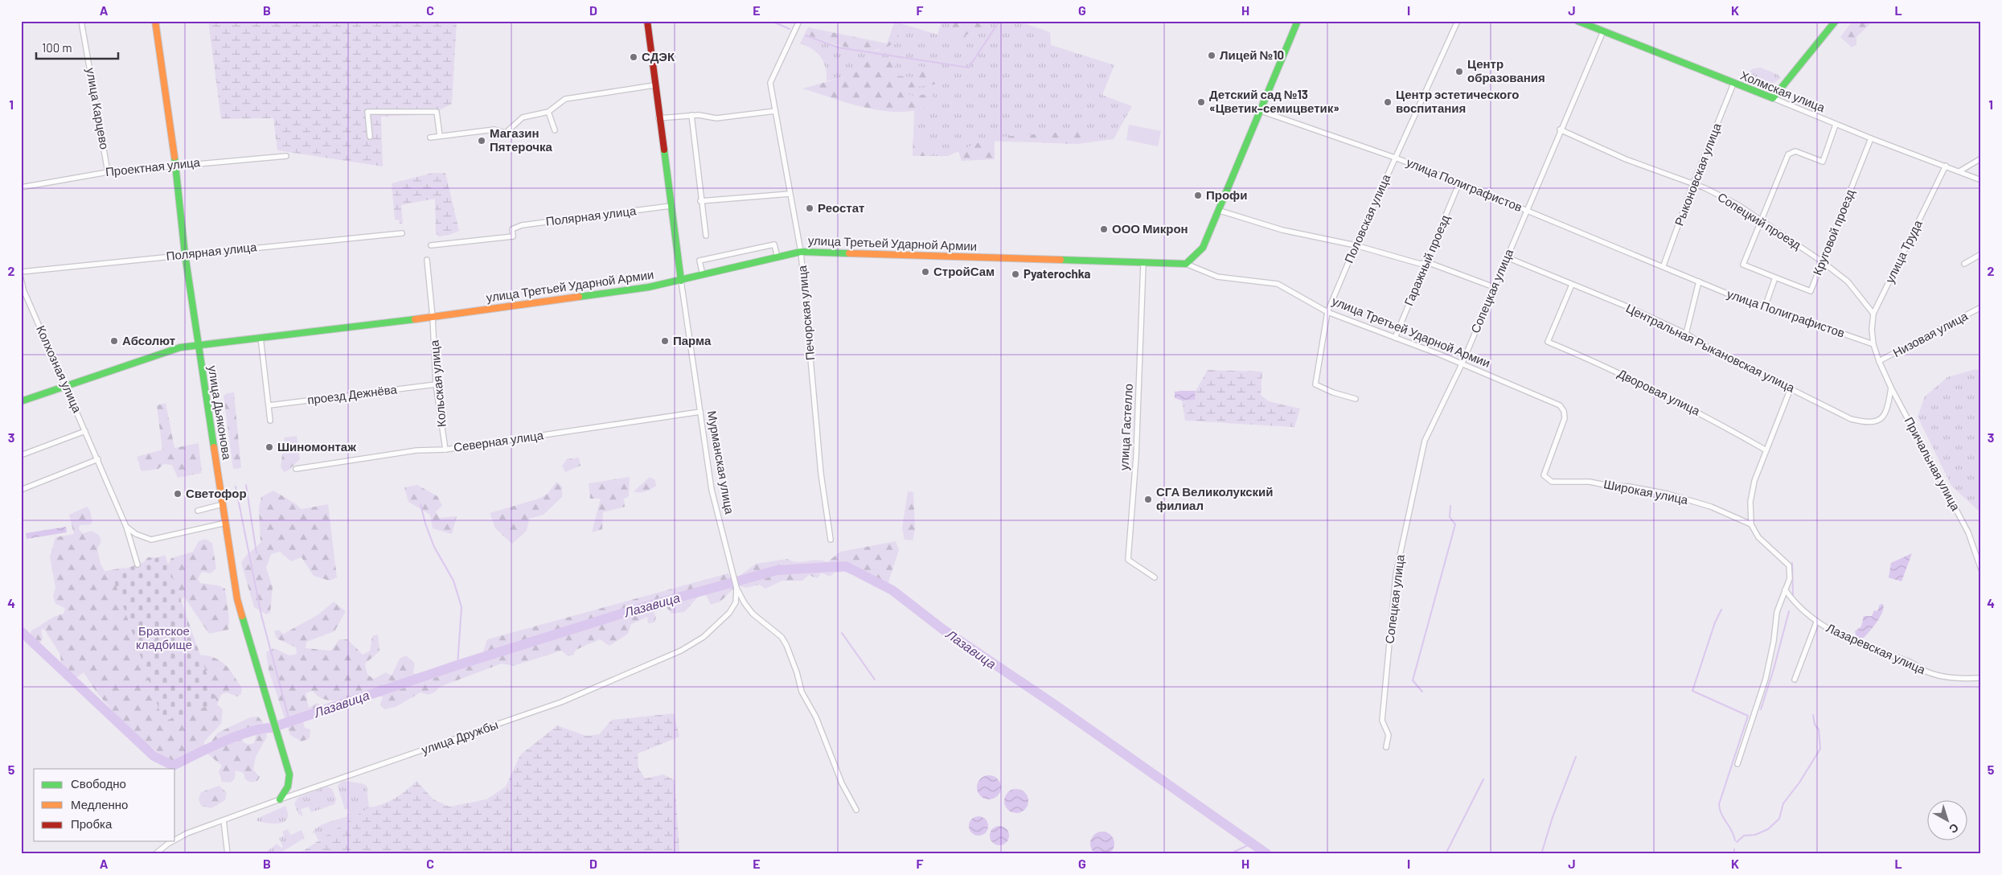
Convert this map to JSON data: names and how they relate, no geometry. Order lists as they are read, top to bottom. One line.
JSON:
{"streets":{"main road":["Холмская улица","улица Третьей Ударной Армии","улица Дьяконова","Мурманская улица"],"street":["улица Карцево","Проектная улица","Рыконовская улица","улица Полиграфистов","Полярная улица","Половская улица","Сопецкий проезд","Круговой проезд","улица Труда","Гаражный проезд","Сопецкая улица","Печорская улица","Низовая улица","Центральная Рыкановская улица","Колхозная улица","Кольская улица","Дворовая улица","проезд Дежнёва","улица Гастелло","Северная улица","Причальная улица","Широкая улица","Лазаревская улица","улица Дружбы"]},"crossings":[["Холмская улица","Рыконовская улица"],["Холмская улица","Круговой проезд"],["Холмская улица","улица Труда"],["Холмская улица","Сопецкая улица"],["улица Карцево","Проектная улица"],["Проектная улица","улица Дьяконова"],["Рыконовская улица","улица Полиграфистов"],["Рыконовская улица","Сопецкий проезд"],["улица Полиграфистов","Половская улица"],["улица Полиграфистов","улица Труда"],["улица Полиграфистов","Гаражный проезд"],["улица Полиграфистов","Сопецкая улица"],["улица Полиграфистов","Причальная улица"],["Полярная улица","улица Дьяконова"],["Полярная улица","Мурманская улица"],["Половская улица","улица Третьей Ударной Армии"],["Сопецкий проезд","Круговой проезд"],["Сопецкий проезд","улица Труда"],["Сопецкий проезд","Сопецкая улица"],["улица Третьей Ударной Армии","Гаражный проезд"],["улица Третьей Ударной Армии","Сопецкая улица"],["улица Третьей Ударной Армии","Печорская улица"],["улица Третьей Ударной Армии","Колхозная улица"],["улица Третьей Ударной Армии","Кольская улица"],["улица Третьей Ударной Армии","улица Дьяконова"],["улица Третьей Ударной Армии","улица Гастелло"],["улица Третьей Ударной Армии","Мурманская улица"],["улица Третьей Ударной Армии","Широкая улица"],["улица Труда","Причальная улица"],["Сопецкая улица","Центральная Рыкановская улица"],["Низовая улица","Причальная улица"],["Центральная Рыкановская улица","Дворовая улица"],["Центральная Рыкановская улица","Причальная улица"],["Кольская улица","проезд Дежнёва"],["Кольская улица","Северная улица"],["улица Дьяконова","улица Дружбы"],["Северная улица","Мурманская улица"],["Мурманская улица","улица Дружбы"]],"water":["Лазавица"],"parks":["Братское кладбище"],"places":["Лицей №10","СДЭК","Центр образования","Детский сад №13 «Цветик–семицветик»","Центр эстетического воспитания","Магазин Пятерочка","Профи","Реостат","ООО Микрон","СтройСам","Pyaterochka","Абсолют","Парма","Шиномонтаж","Светофор","СГА Великолукский филиал"],"legend":["Свободно","Медленно","Пробка"],"scale_bar":"100 m","north":"bottom right","grid":{"columns":["A","B","C","D","E","F","G","H","I","J","K","L"],"rows":["1","2","3","4","5"]}}
